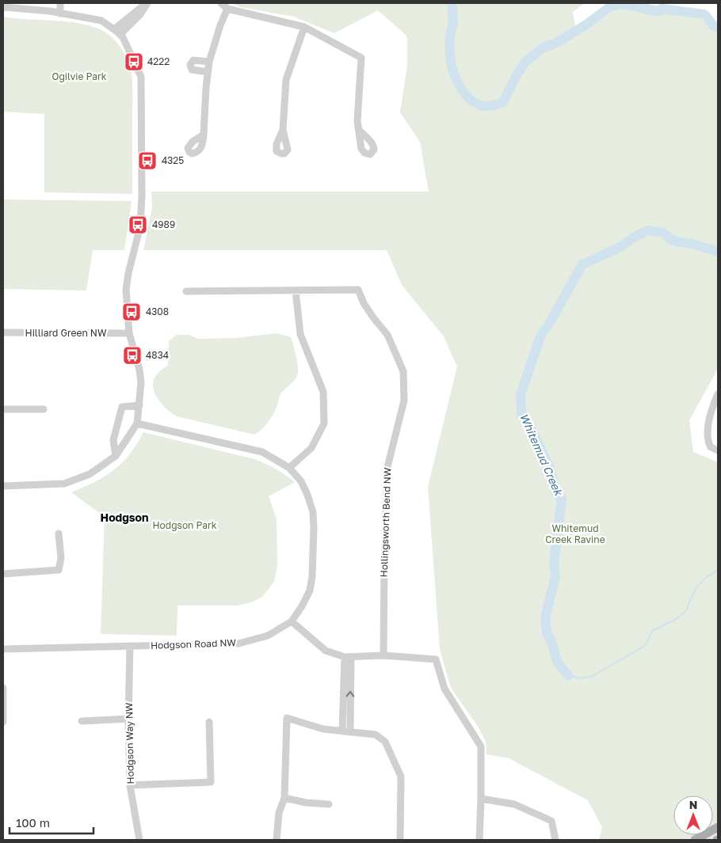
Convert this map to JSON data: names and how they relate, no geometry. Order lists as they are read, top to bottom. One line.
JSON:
{"streets":{"street":["Hilliard Green NW","Hollingsworth Bend NW","Hodgson Road NW","Hodgson Way NW"]},"crossings":[["Hodgson Road NW","Hodgson Way NW"]],"districts":["Hodgson"],"water":["Whitemud Creek"],"parks":["Ogilvie Park","Hodgson Park","Whitemud Creek Ravine"],"places":{"bus stop":["4222","4325","4989","4308","4834"]},"scale_bar":"100 m","north":"top"}
